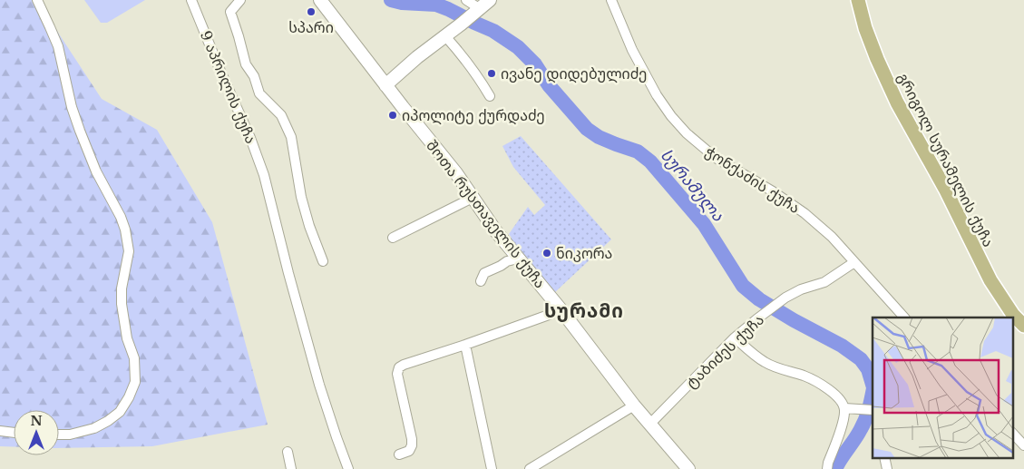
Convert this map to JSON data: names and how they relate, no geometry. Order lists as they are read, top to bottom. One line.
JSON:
{"streets":{"main road":["გრიგოლ სურამელის ქუჩა"],"street":["9 აპრილის ქუჩა","ჭონქაძის ქუჩა","შოთა რუსთაველის ქუჩა","ტაბიძეს ქუჩა"]},"crossings":[["ჭონქაძის ქუჩა","ტაბიძეს ქუჩა"],["შოთა რუსთაველის ქუჩა","ტაბიძეს ქუჩა"]],"districts":["სურამი"],"water":["სურამულა"],"places":["სპარი","ივანე დიდებულიძე","იპოლიტე ქურდაძე","ნიკორა"],"north":"top"}
